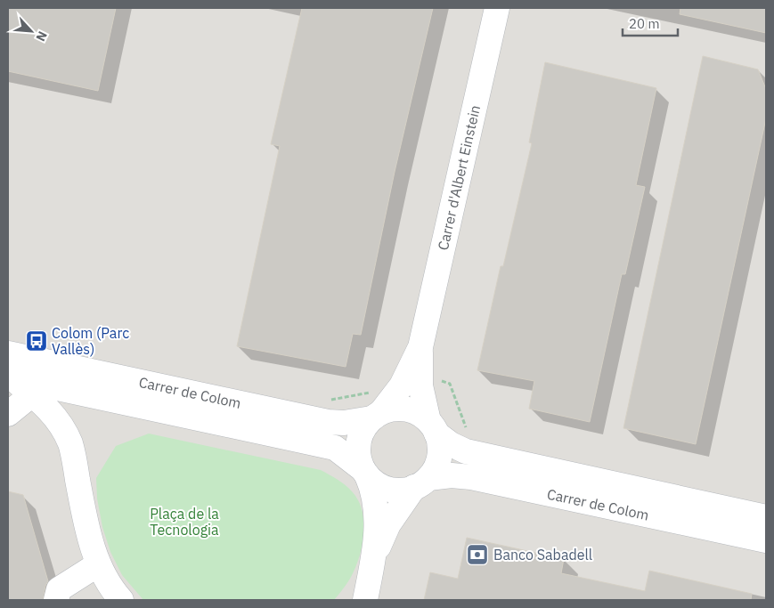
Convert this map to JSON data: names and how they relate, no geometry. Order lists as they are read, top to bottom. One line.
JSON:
{"streets":{"street":["Carrer d'Albert Einstein","Carrer de Colom"]},"crossings":[["Carrer d'Albert Einstein","Carrer de Colom"]],"parks":["Plaça de la Tecnologia"],"places":{"bus stop":["Colom (Parc Vallès)"],"bank":["Banco Sabadell"]},"scale_bar":"20 m","north":"bottom right"}
